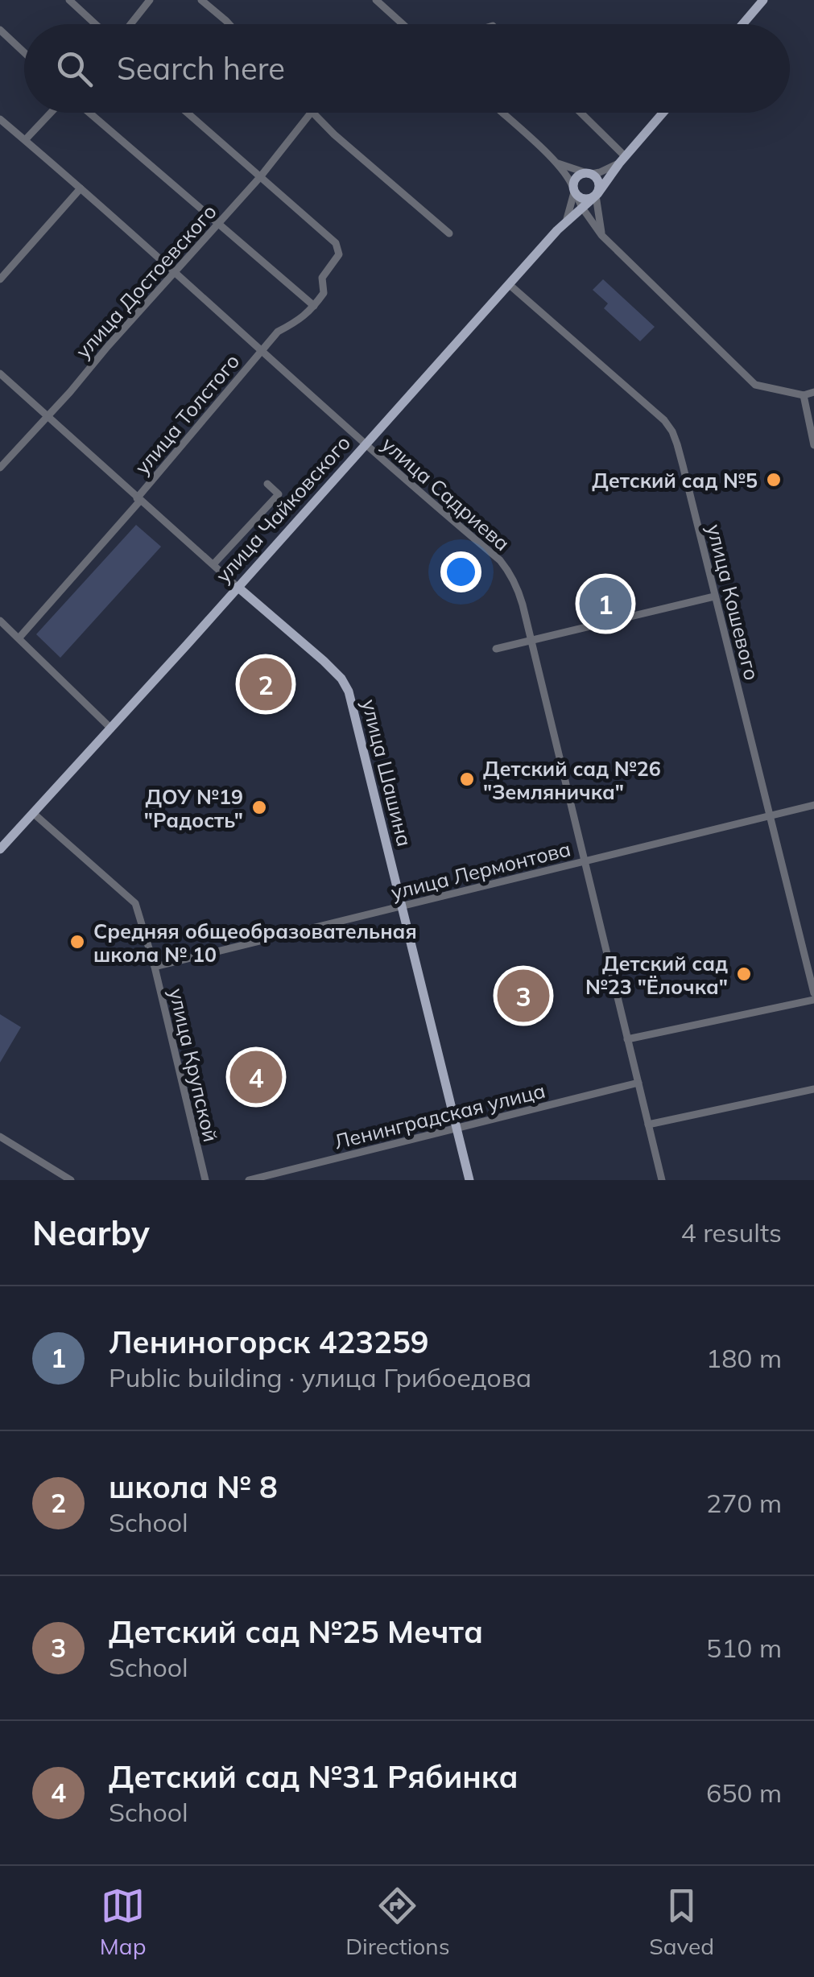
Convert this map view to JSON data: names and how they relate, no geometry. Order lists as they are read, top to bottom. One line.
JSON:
{"streets":{"main road":["улица Чайковского","улица Шашина"],"street":["улица Достоевского","улица Толстого","улица Садриева","улица Кошевого","улица Лермонтова","улица Крупской","Ленинградская улица"]},"crossings":[["улица Достоевского","улица Садриева"],["улица Достоевского","улица Шашина"],["улица Толстого","улица Садриева"],["улица Толстого","улица Шашина"],["улица Садриева","улица Чайковского"],["улица Садриева","улица Лермонтова"],["улица Садриева","Ленинградская улица"],["улица Чайковского","улица Кошевого"],["улица Чайковского","улица Шашина"],["улица Чайковского","улица Крупской"],["улица Кошевого","улица Лермонтова"],["улица Шашина","улица Лермонтова"],["улица Шашина","Ленинградская улица"],["улица Лермонтова","улица Крупской"]],"places":["Детский сад №5","Детский сад №26 \"Земляничка\"","ДОУ №19 \"Радость\"","Средняя общеобразовательная школа № 10","Детский сад №23 \"Ёлочка\""],"page":{"search":"Search here","pins":["1","2","3","4"],"heading":["Nearby","4 results"],"list":[{"mark":"1","name":"Лениногорск 423259","note":"Public building · улица Грибоедова","value":"180 m"},{"mark":"2","name":"школа № 8","note":"School","value":"270 m"},{"mark":"3","name":"Детский сад №25 Мечта","note":"School","value":"510 m"},{"mark":"4","name":"Детский сад №31 Рябинка","note":"School","value":"650 m"}],"nav":["Map","Directions","Saved"]}}
